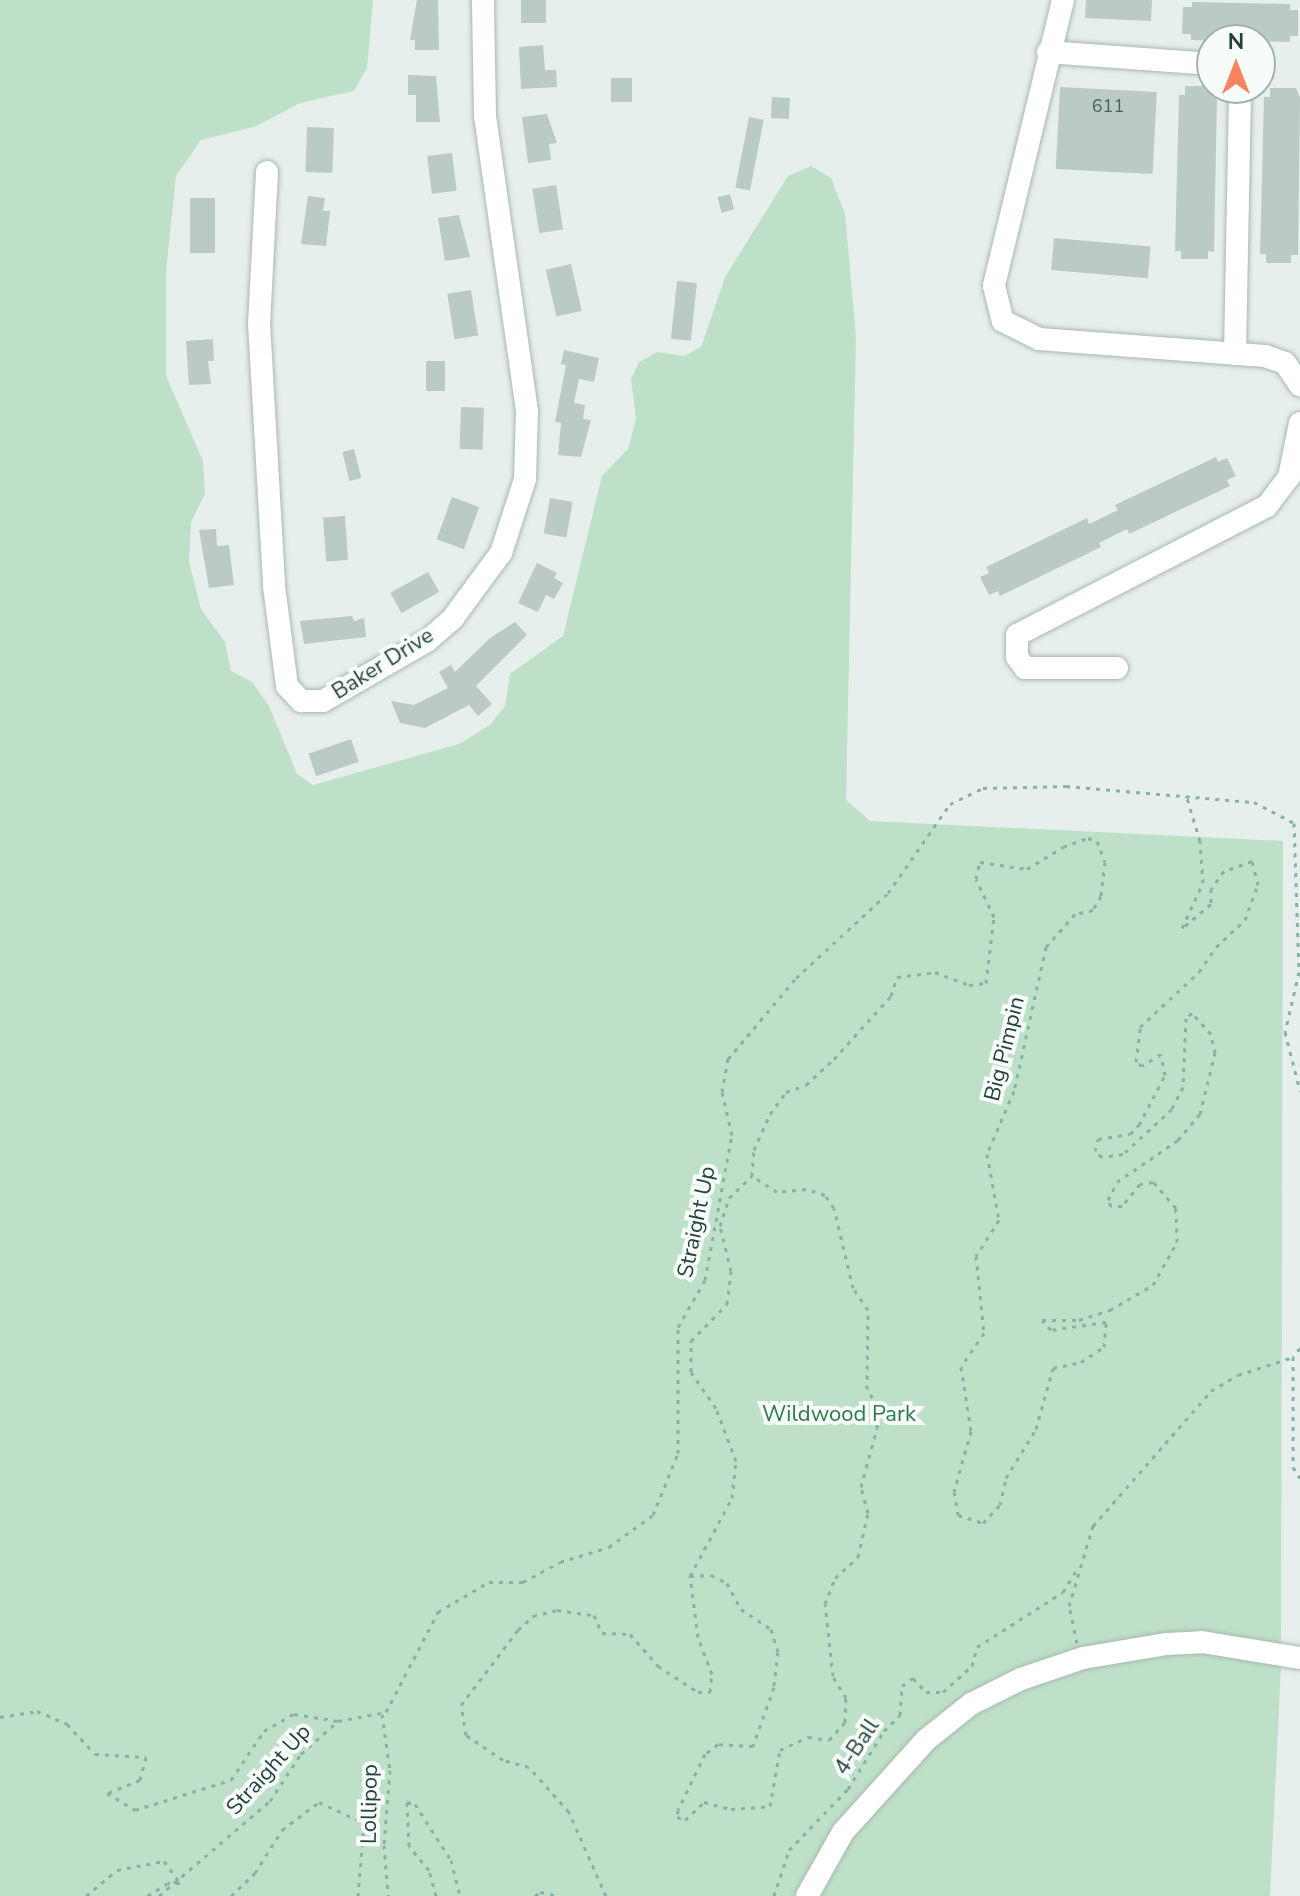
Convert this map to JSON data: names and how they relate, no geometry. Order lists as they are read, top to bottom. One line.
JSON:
{"streets":{"street":["Baker Drive"],"path":["Big Pimpin","Straight Up","4-Ball","Lollipop"]},"crossings":[["Big Pimpin","Straight Up"],["Straight Up","Lollipop"]],"parks":["Wildwood Park"],"house_numbers":["611"],"north":"top"}
